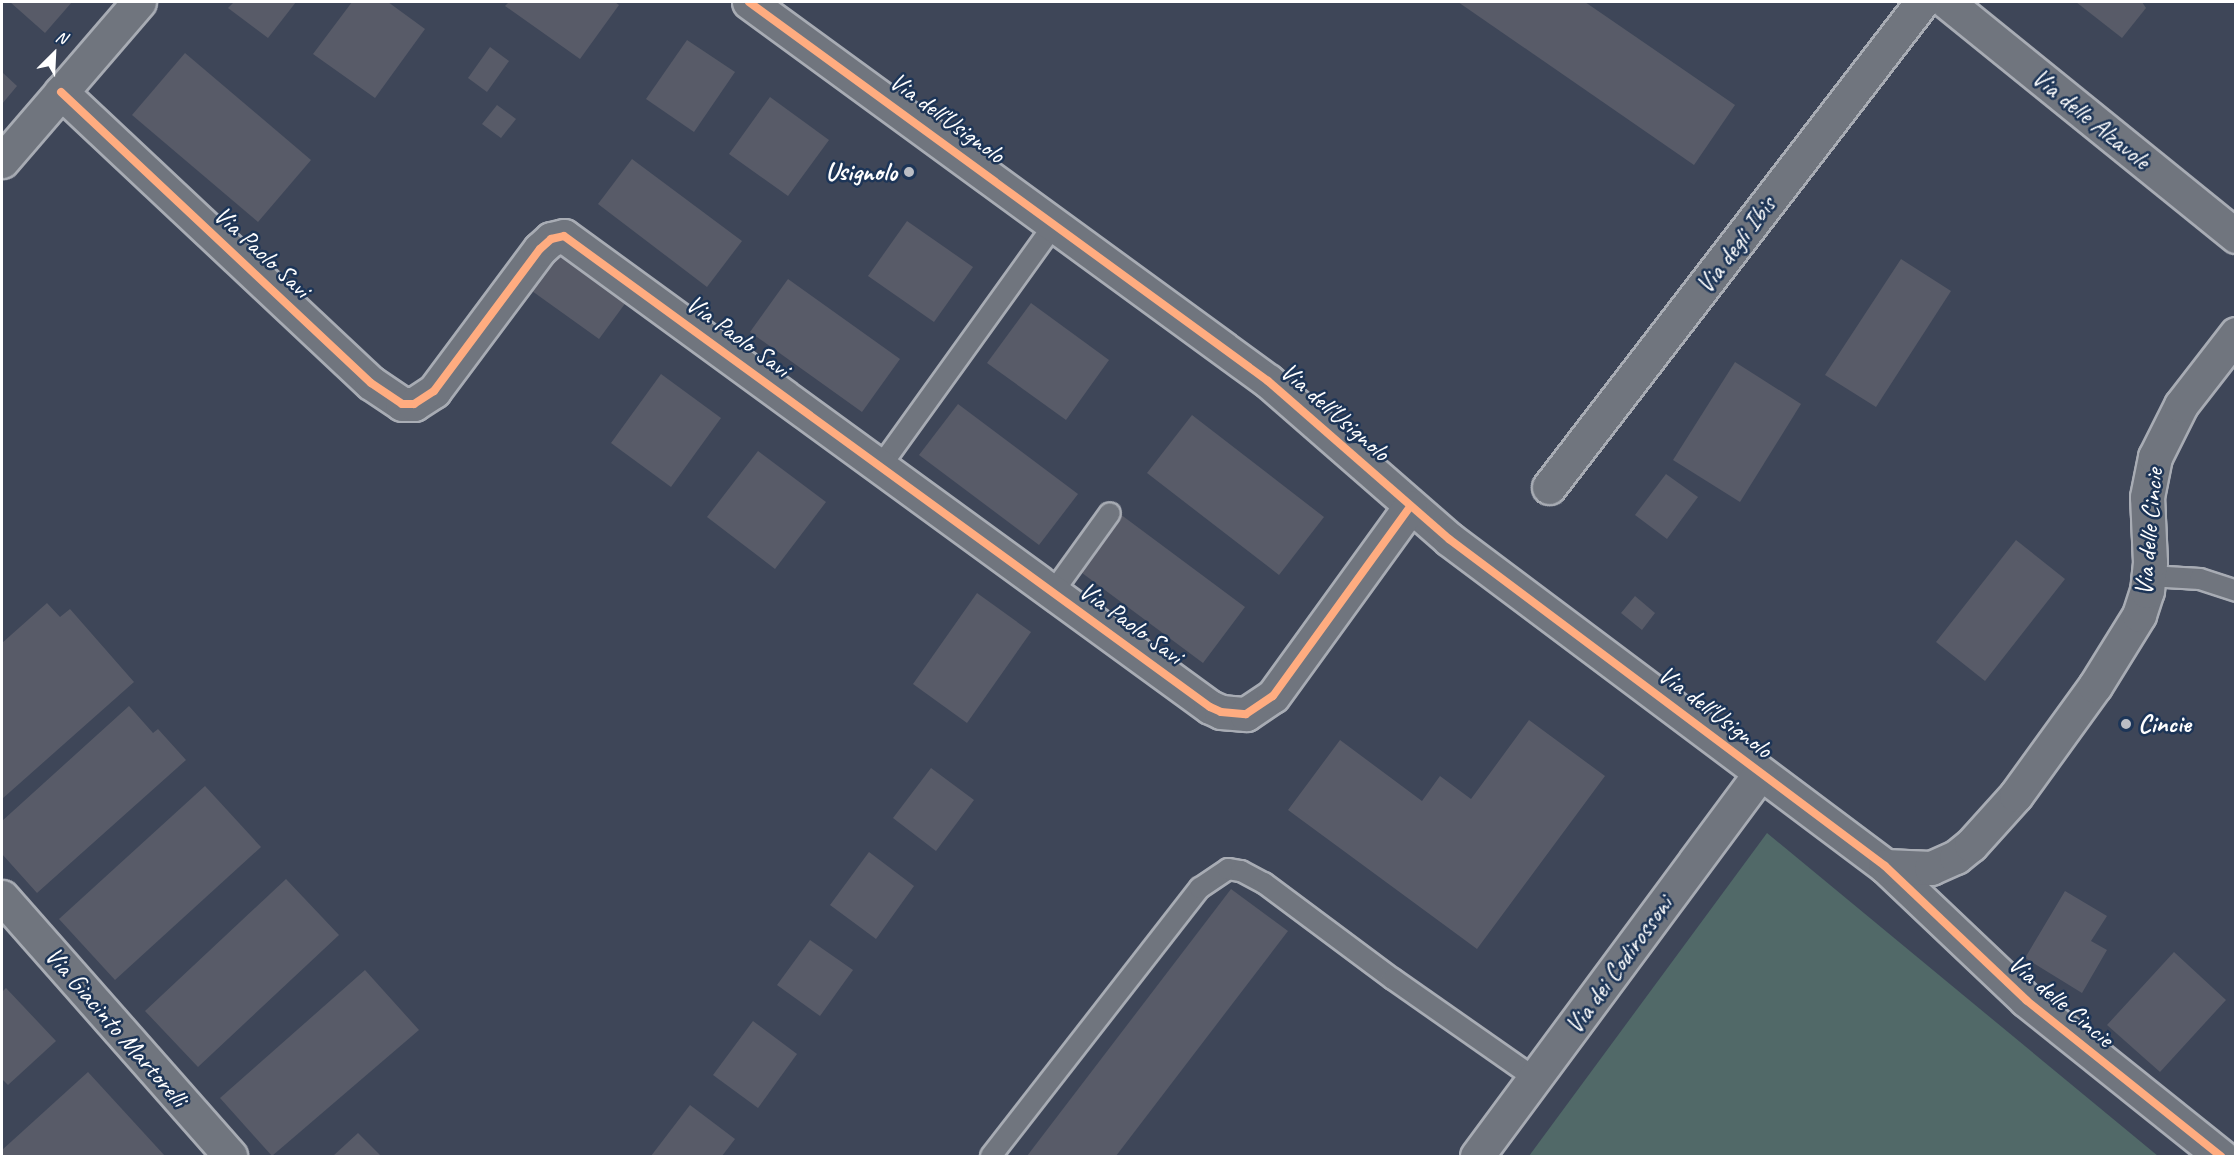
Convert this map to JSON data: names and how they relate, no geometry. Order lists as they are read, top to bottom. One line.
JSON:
{"streets":{"street":["Via dell'Usignolo","Via delle Alzavole","Via degli Ibis","Via Paolo Savi","Via delle Cincie","Via dei Codirossoni","Via Giacinto Martorelli"]},"crossings":[["Via dell'Usignolo","Via Paolo Savi"],["Via dell'Usignolo","Via delle Cincie"],["Via dell'Usignolo","Via dei Codirossoni"]],"places":["Usignolo","Cincie"],"north":"top right"}
